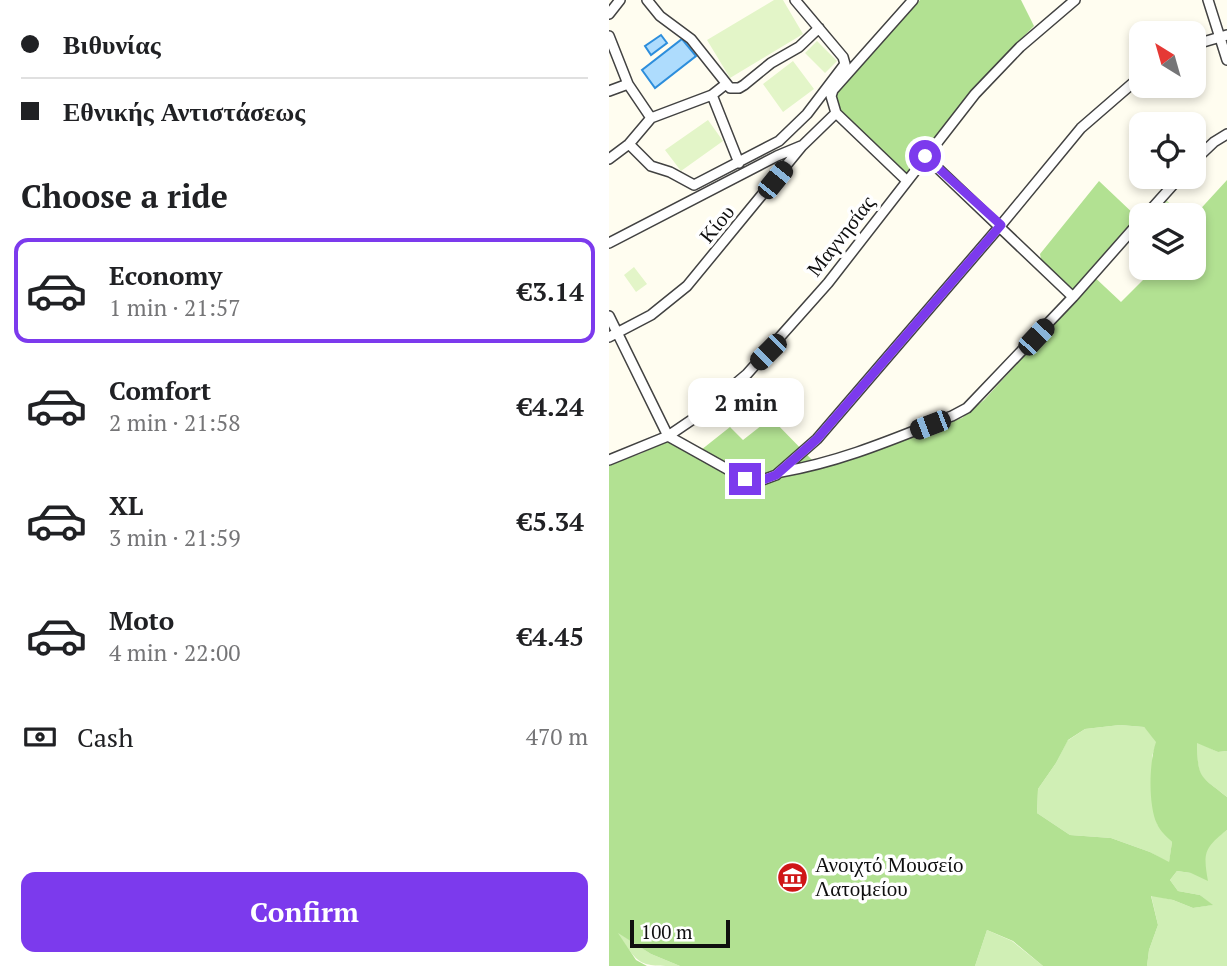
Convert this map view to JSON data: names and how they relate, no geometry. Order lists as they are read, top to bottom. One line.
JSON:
{"streets":{"street":["Κίου","Μαγνησίας"]},"places":{"museum":["Ανοιχτό Μουσείο Λατομείου"]},"scale_bar":"100 m","north":"top left","page":{"banner":["Βιθυνίας","Εθνικής Αντιστάσεως"],"heading":"Choose a ride","list":[{"name":"Economy","note":"1 min · 21:57","value":"€3.14"},{"name":"Comfort","note":"2 min · 21:58","value":"€4.24"},{"name":"XL","note":"3 min · 21:59","value":"€5.34"},{"name":"Moto","note":"4 min · 22:00","value":"€4.45"}],"bubble":"2 min","pay":["Cash","470 m"],"buttons":"Confirm","scale":"100 m"}}
